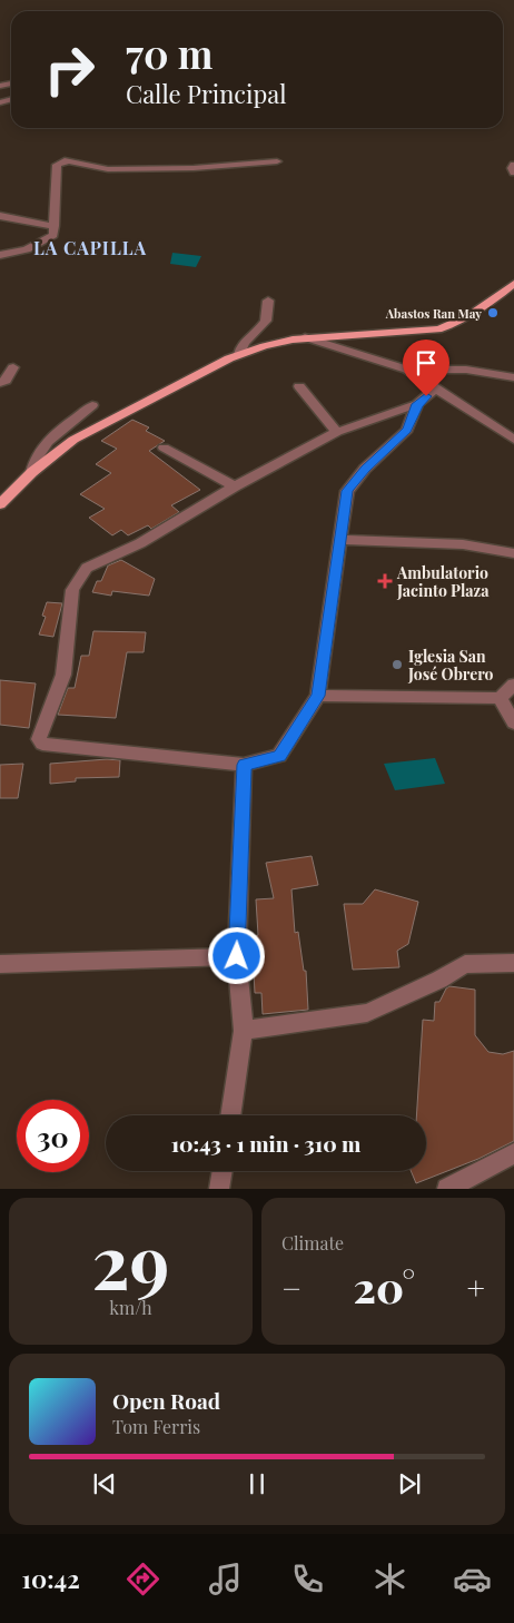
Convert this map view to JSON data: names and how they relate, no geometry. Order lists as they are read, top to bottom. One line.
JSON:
{"districts":["LA CAPILLA"],"places":{"other":["Abastos Ran May","Iglesia San José Obrero"],"health":["Ambulatorio Jacinto Plaza"]},"page":{"turn":["70 m","Calle Principal"],"limit":"30","trip":"10:43 · 1 min · 310 m","tile":[["29","km/h"],"Climate"],"heat":["−","20°","+"],"song":["Open Road","Tom Ferris"],"tabs":"10:42"}}
